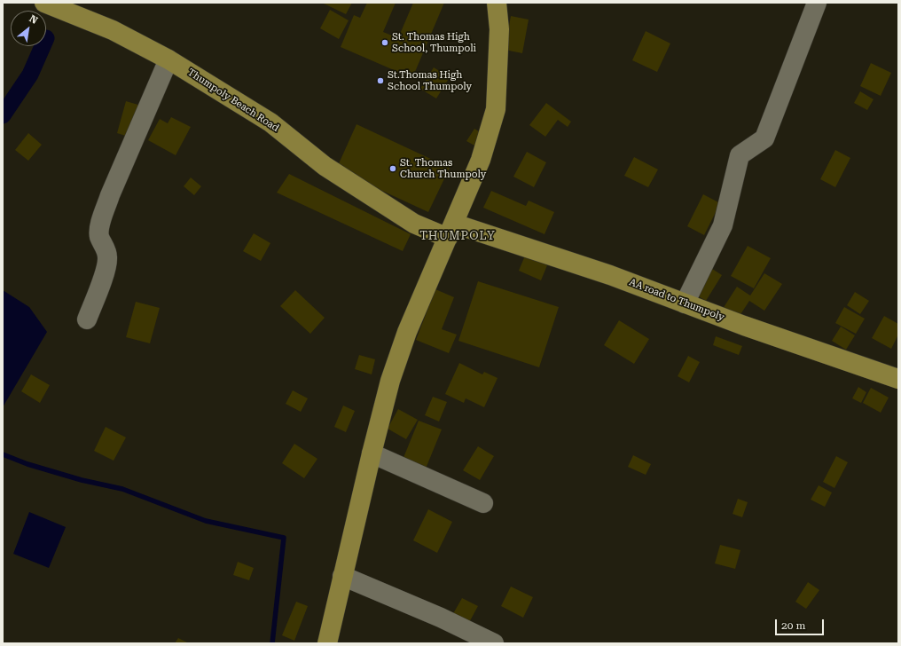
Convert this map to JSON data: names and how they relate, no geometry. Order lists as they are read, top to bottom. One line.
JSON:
{"streets":{"main road":["Thumpoly Beach Road","AA road to Thumpoly"]},"crossings":[["Thumpoly Beach Road","AA road to Thumpoly"]],"districts":["THUMPOLY"],"places":["St. Thomas High School, Thumpoli","St.Thomas High School Thumpoly","St. Thomas Church Thumpoly"],"scale_bar":"20 m","north":"top right"}
